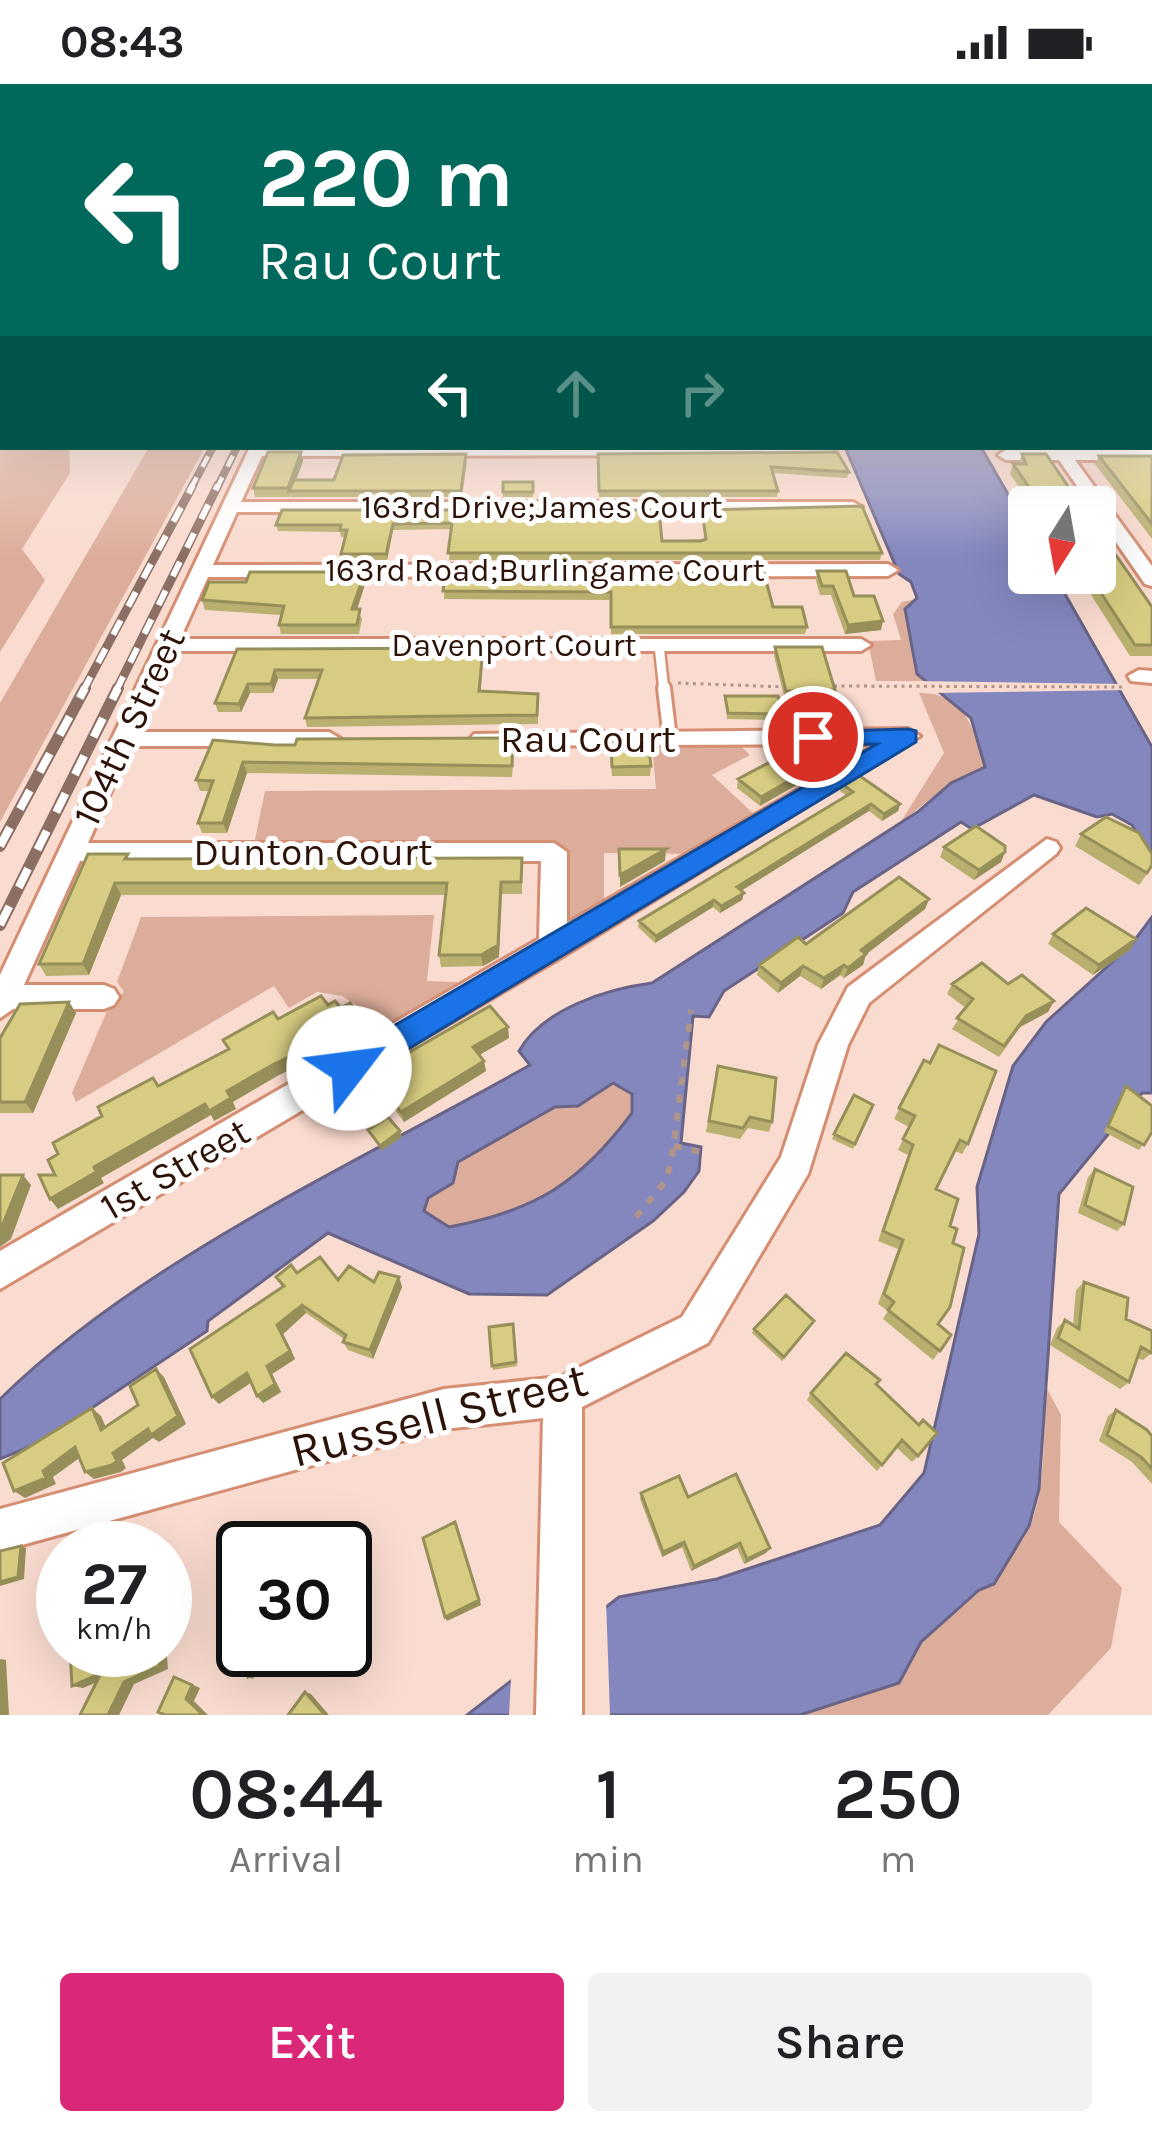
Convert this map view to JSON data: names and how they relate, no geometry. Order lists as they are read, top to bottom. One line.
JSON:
{"streets":{"street":["163rd Drive;James Court","163rd Road;Burlingame Court","Davenport Court","104th Street","Rau Court","Dunton Court","1st Street","Russell Street"]},"crossings":[["163rd Drive;James Court","104th Street"],["163rd Road;Burlingame Court","104th Street"],["Davenport Court","104th Street"],["104th Street","Dunton Court"],["Rau Court","1st Street"],["Dunton Court","1st Street"]],"north":"bottom","page":{"status":"08:43","turn":["220 m","Rau Court"],"speed":"27 km/h","limit":"30","eta":["08:44","Arrival","1","min","250","m"],"buttons":["Exit","Share"]}}
